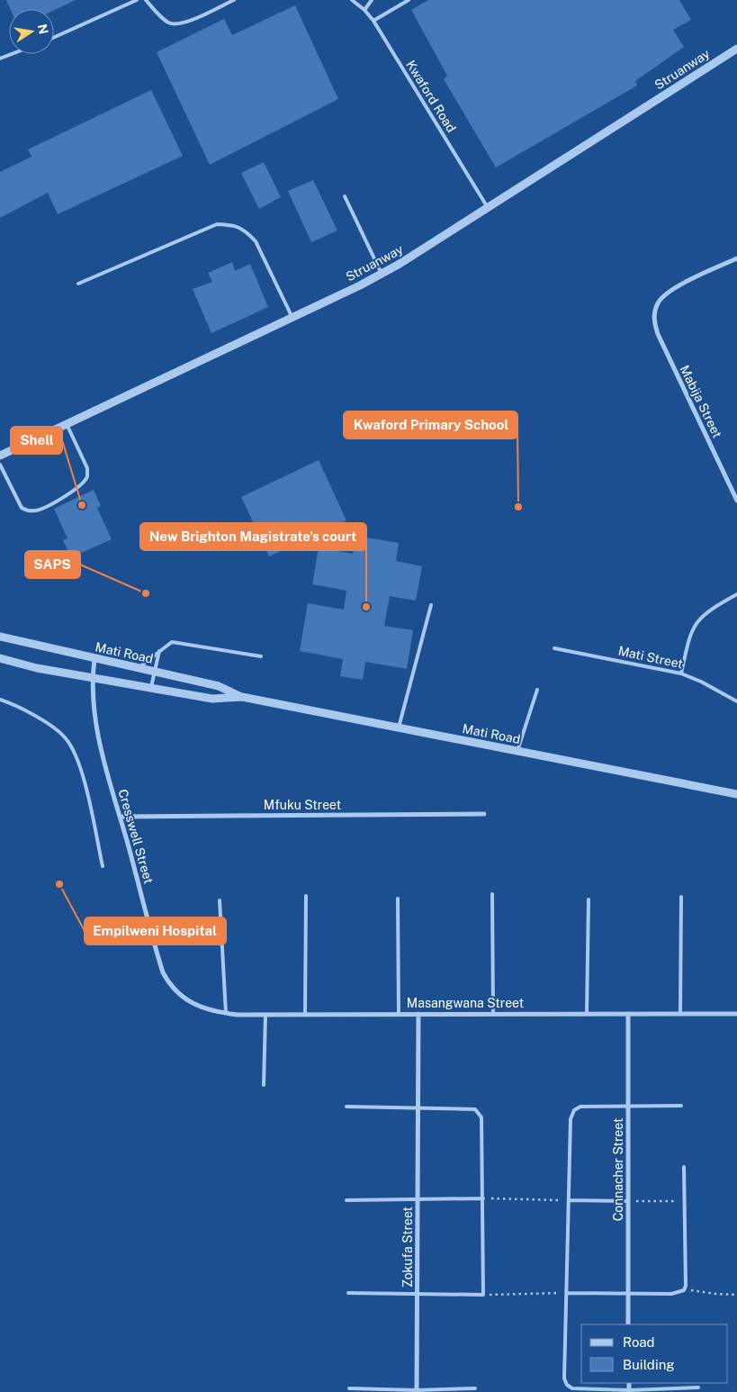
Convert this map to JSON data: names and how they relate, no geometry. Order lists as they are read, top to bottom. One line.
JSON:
{"streets":{"street":["Struanway","Mabija Street","Mati Road","Mfuku Street","Cresswell Street","Masangwana Street","Connacher Street","Zokufa Street"],"lane":["Kwaford Road","Mati Street"]},"crossings":[["Struanway","Kwaford Road"],["Mati Road","Cresswell Street"],["Mfuku Street","Cresswell Street"],["Cresswell Street","Masangwana Street"],["Masangwana Street","Connacher Street"],["Masangwana Street","Zokufa Street"]],"places":["Shell","Kwaford Primary School","SAPS","New Brighton Magistrate's court","Empilweni Hospital"],"legend":["Road","Building"],"north":"right"}
